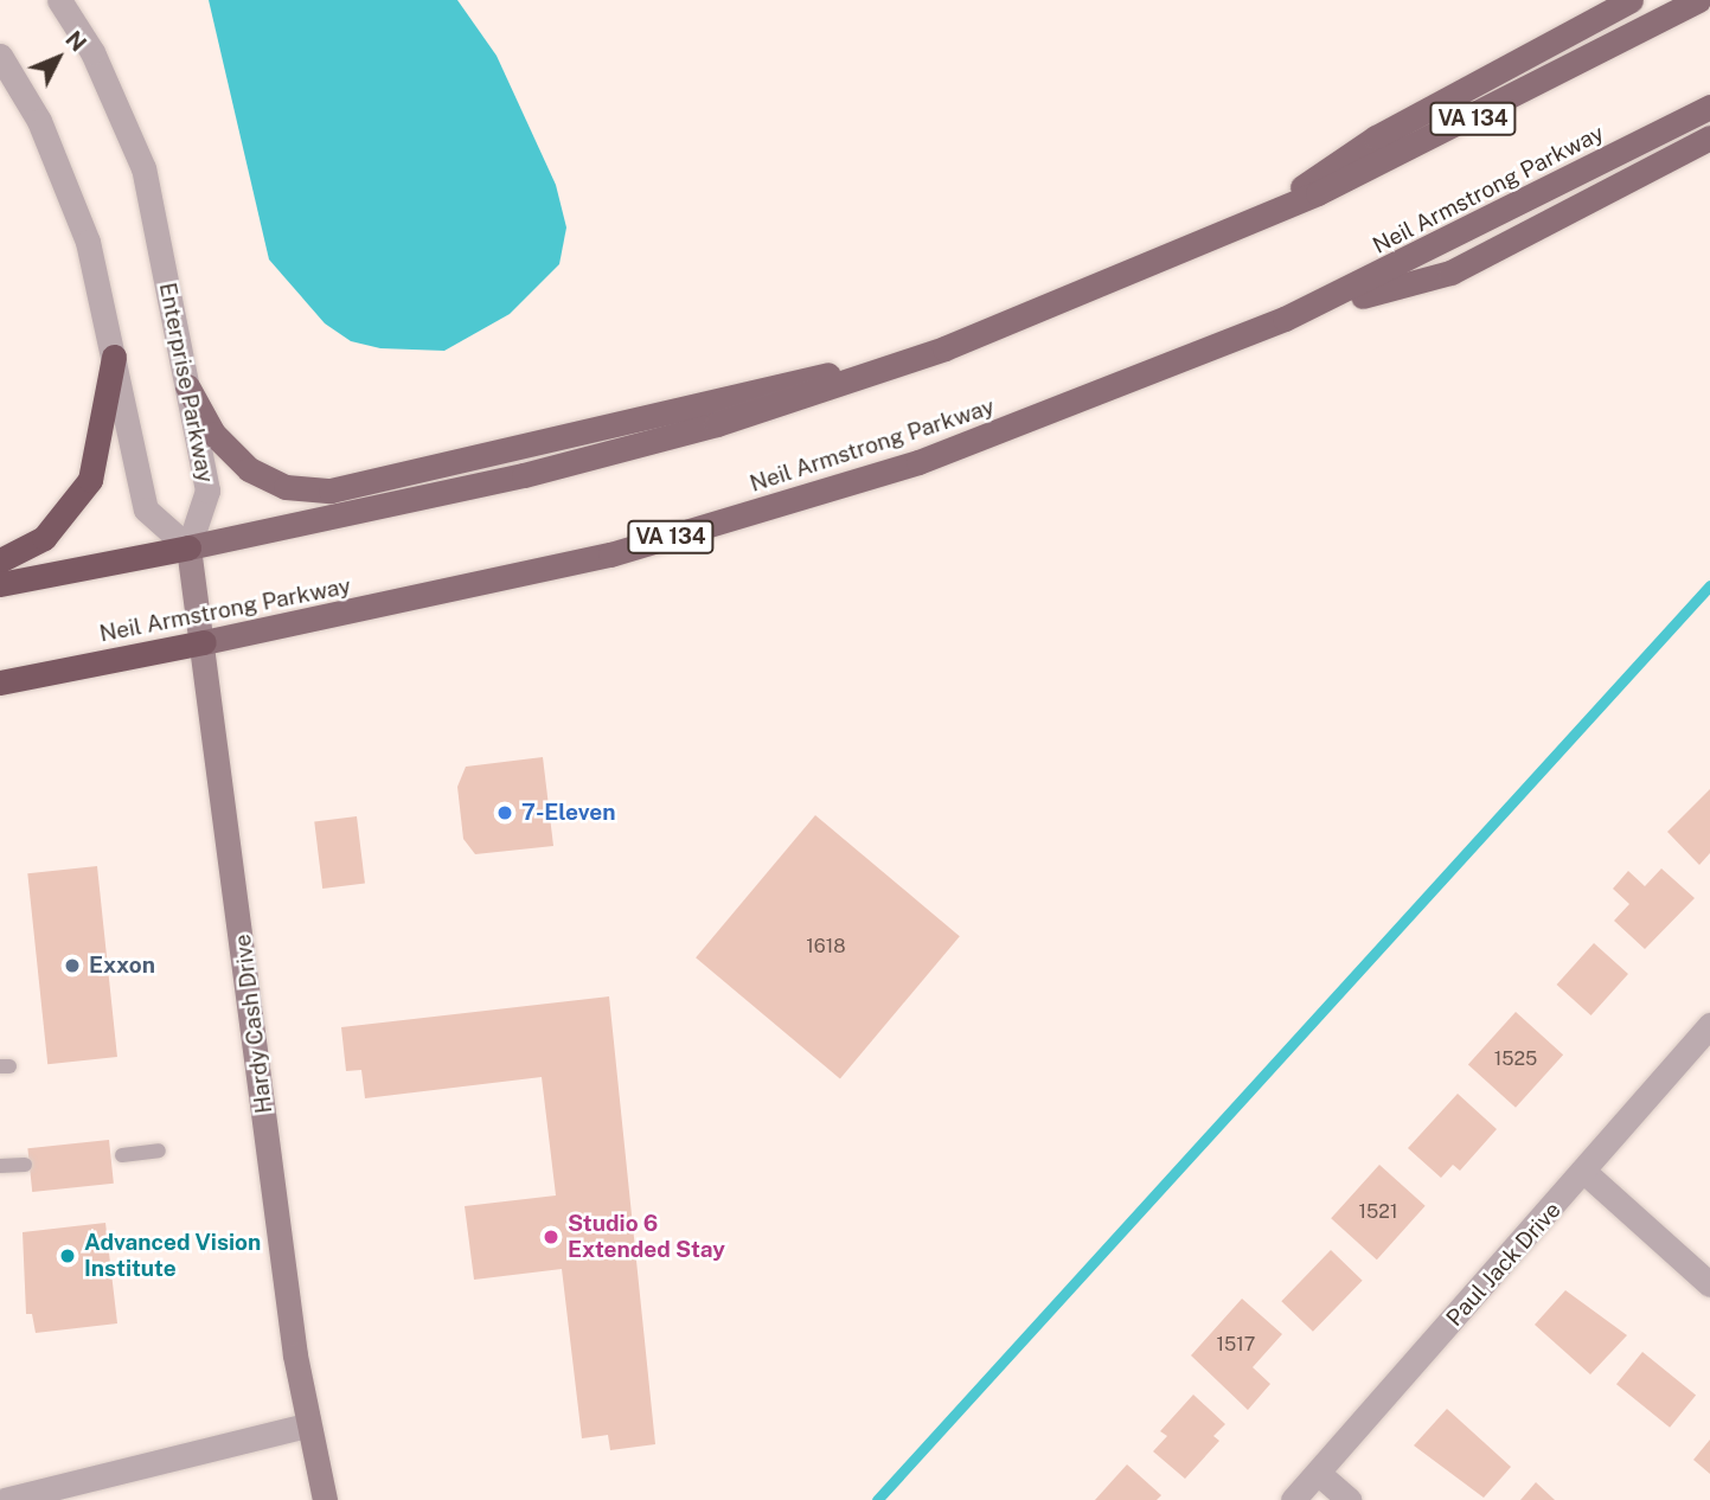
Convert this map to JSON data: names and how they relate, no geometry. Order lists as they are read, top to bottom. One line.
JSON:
{"streets":{"highway":["VA 134","Neil Armstrong Parkway"],"street":["Enterprise Parkway","Hardy Cash Drive","Paul Jack Drive"]},"crossings":[["VA 134","Enterprise Parkway"],["VA 134","Hardy Cash Drive"],["Neil Armstrong Parkway","Hardy Cash Drive"],["Enterprise Parkway","Hardy Cash Drive"]],"places":["7-Eleven","Exxon","Studio 6 Extended Stay","Advanced Vision Institute"],"house_numbers":["1618","1525","1521","1517"],"north":"top right"}
